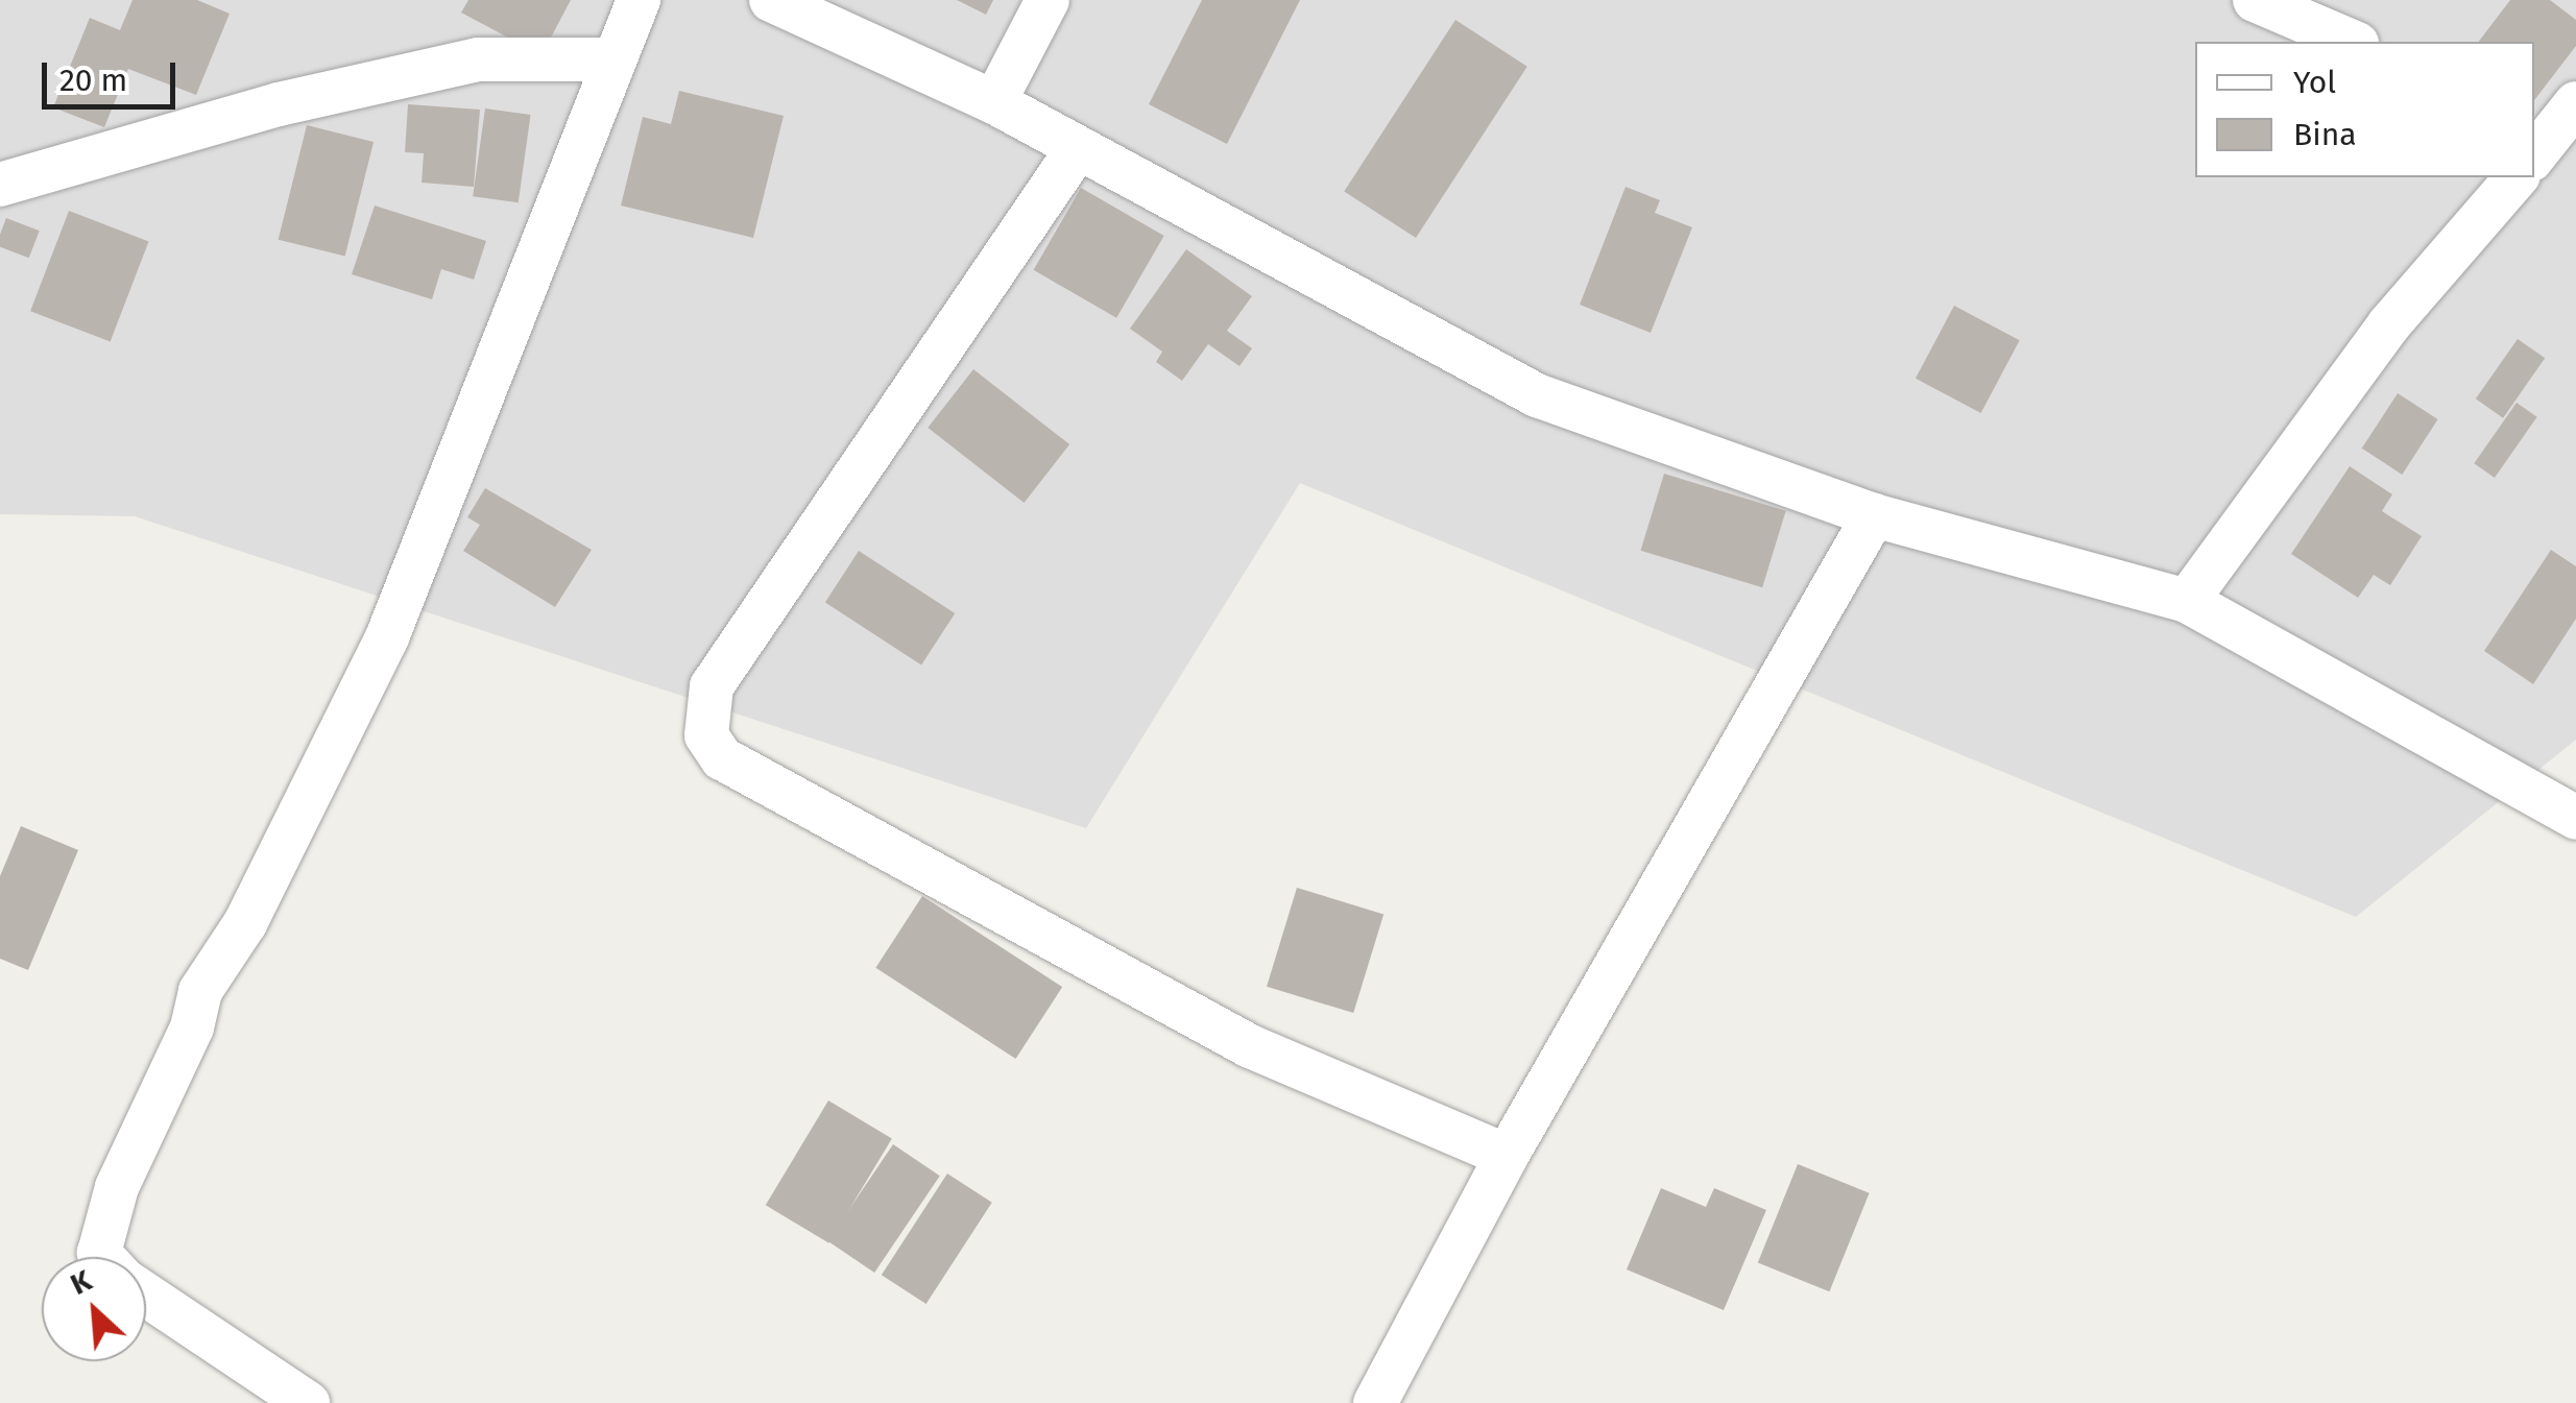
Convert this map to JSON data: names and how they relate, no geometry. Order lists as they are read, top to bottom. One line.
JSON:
{"legend":["Yol","Bina"],"scale_bar":"20 m","north":"top left"}
